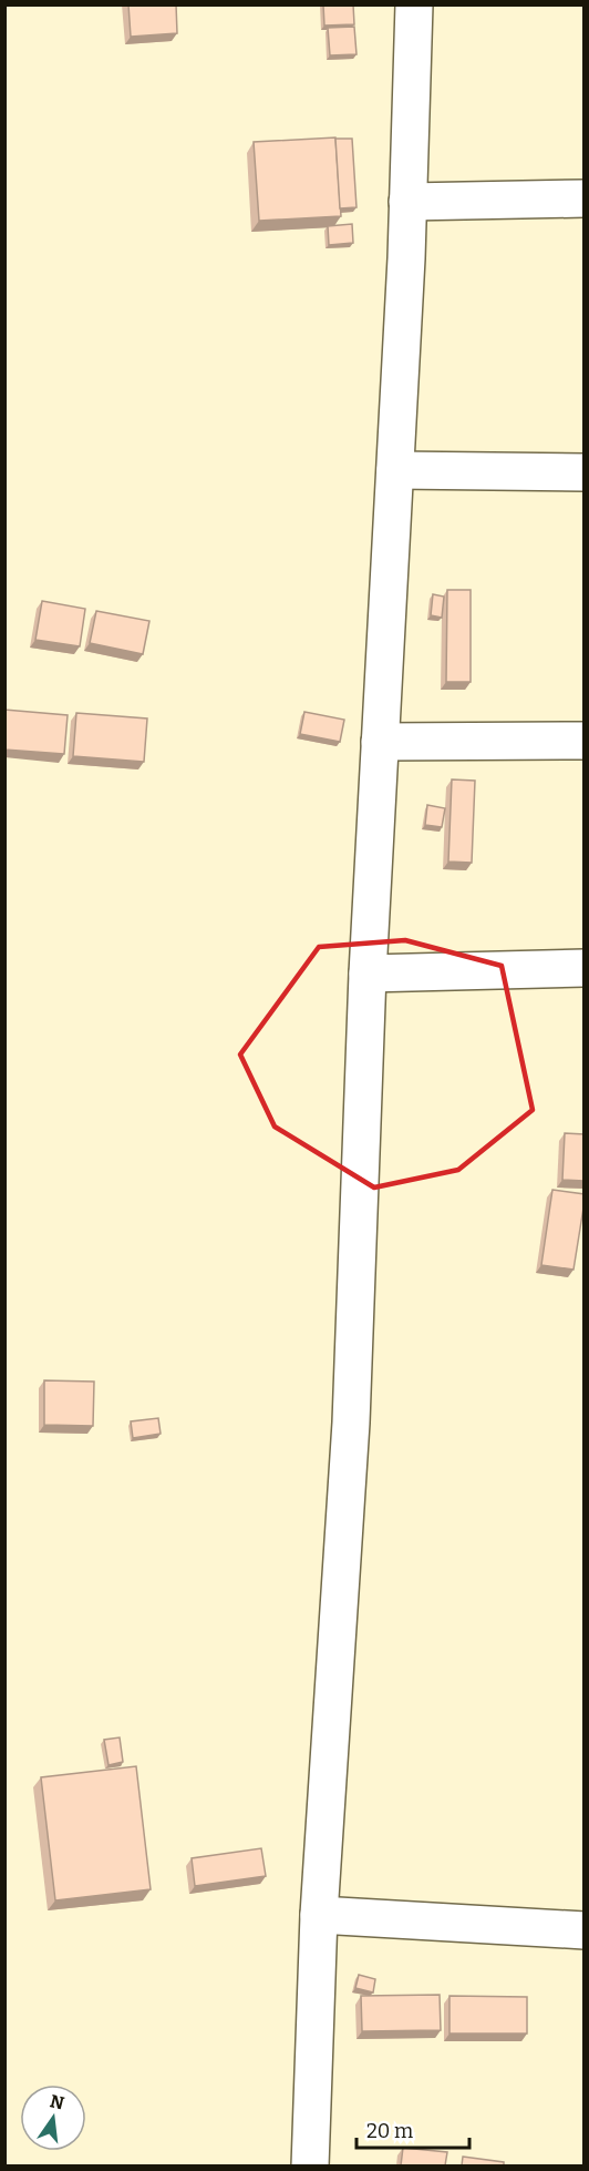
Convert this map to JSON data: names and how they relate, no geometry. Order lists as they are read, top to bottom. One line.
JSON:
{"scale_bar":"20 m","north":"top"}
